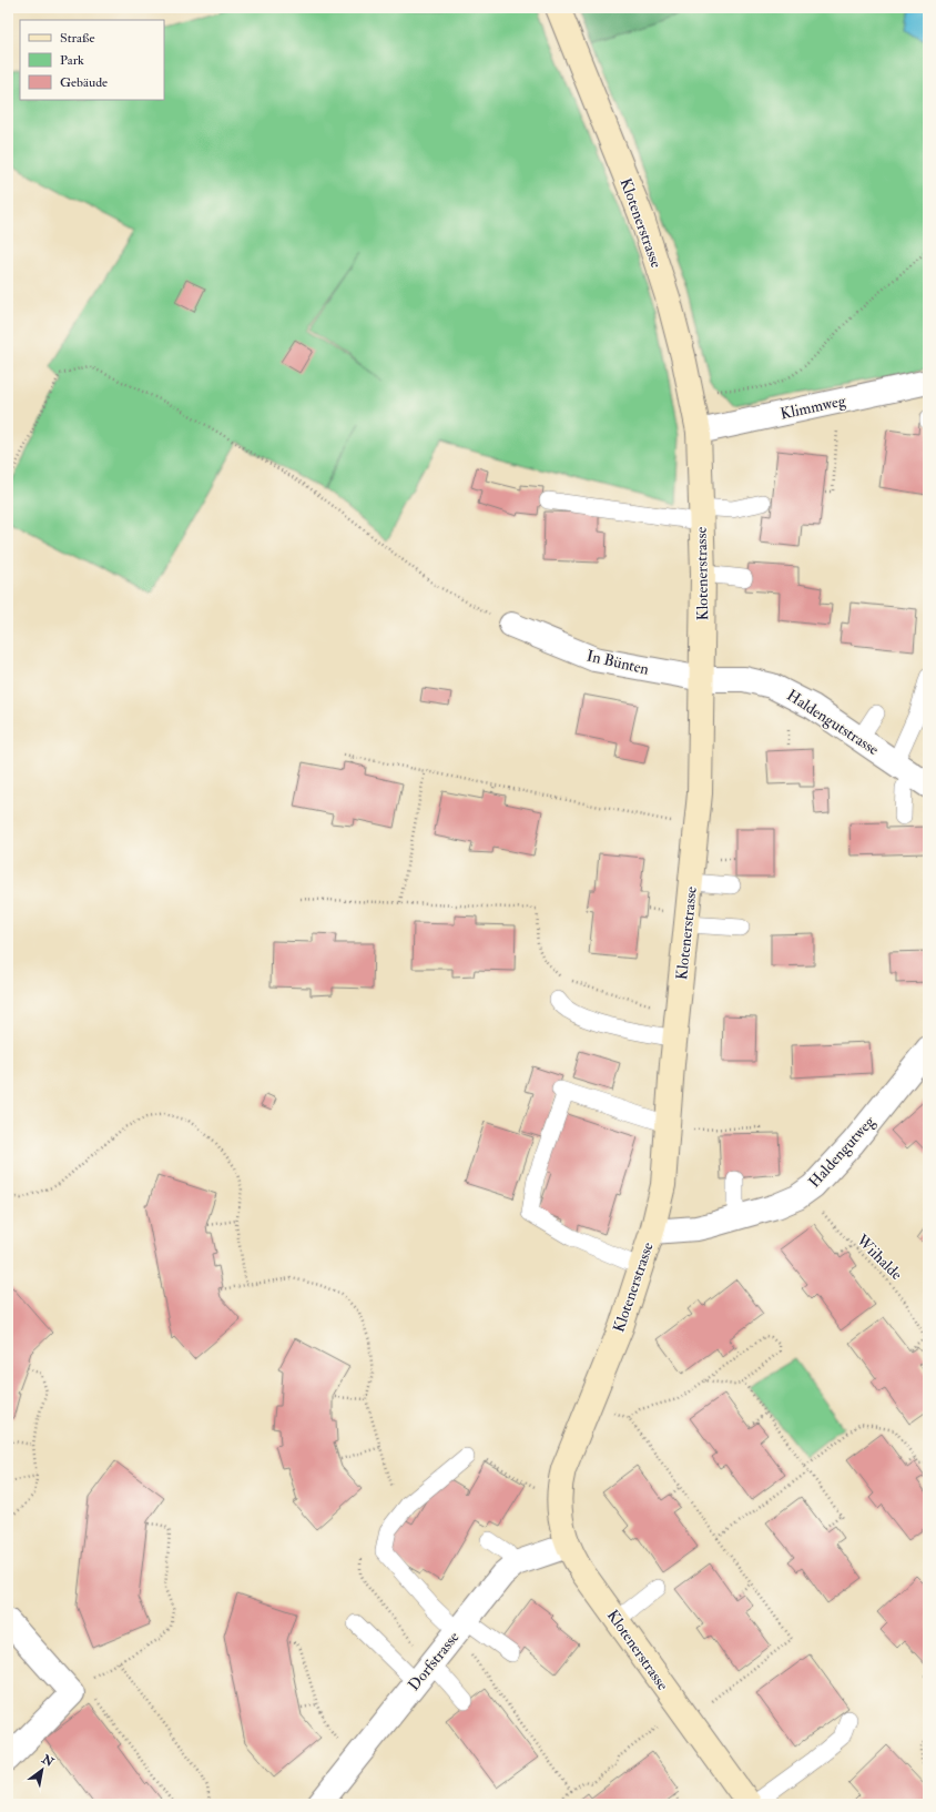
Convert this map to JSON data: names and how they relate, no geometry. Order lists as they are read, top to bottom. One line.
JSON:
{"streets":{"street":["Klotenerstrasse","Klimmweg","In Bünten","Haldengutstrasse","Haldengutweg","Dorfstrasse"],"path":["Wiihalde"]},"crossings":[["Klotenerstrasse","Klimmweg"],["Klotenerstrasse","In Bünten"],["Klotenerstrasse","Haldengutstrasse"],["Klotenerstrasse","Haldengutweg"],["Klotenerstrasse","Dorfstrasse"],["In Bünten","Haldengutstrasse"],["Haldengutweg","Wiihalde"]],"legend":["Straße","Park","Gebäude"],"north":"top right"}
